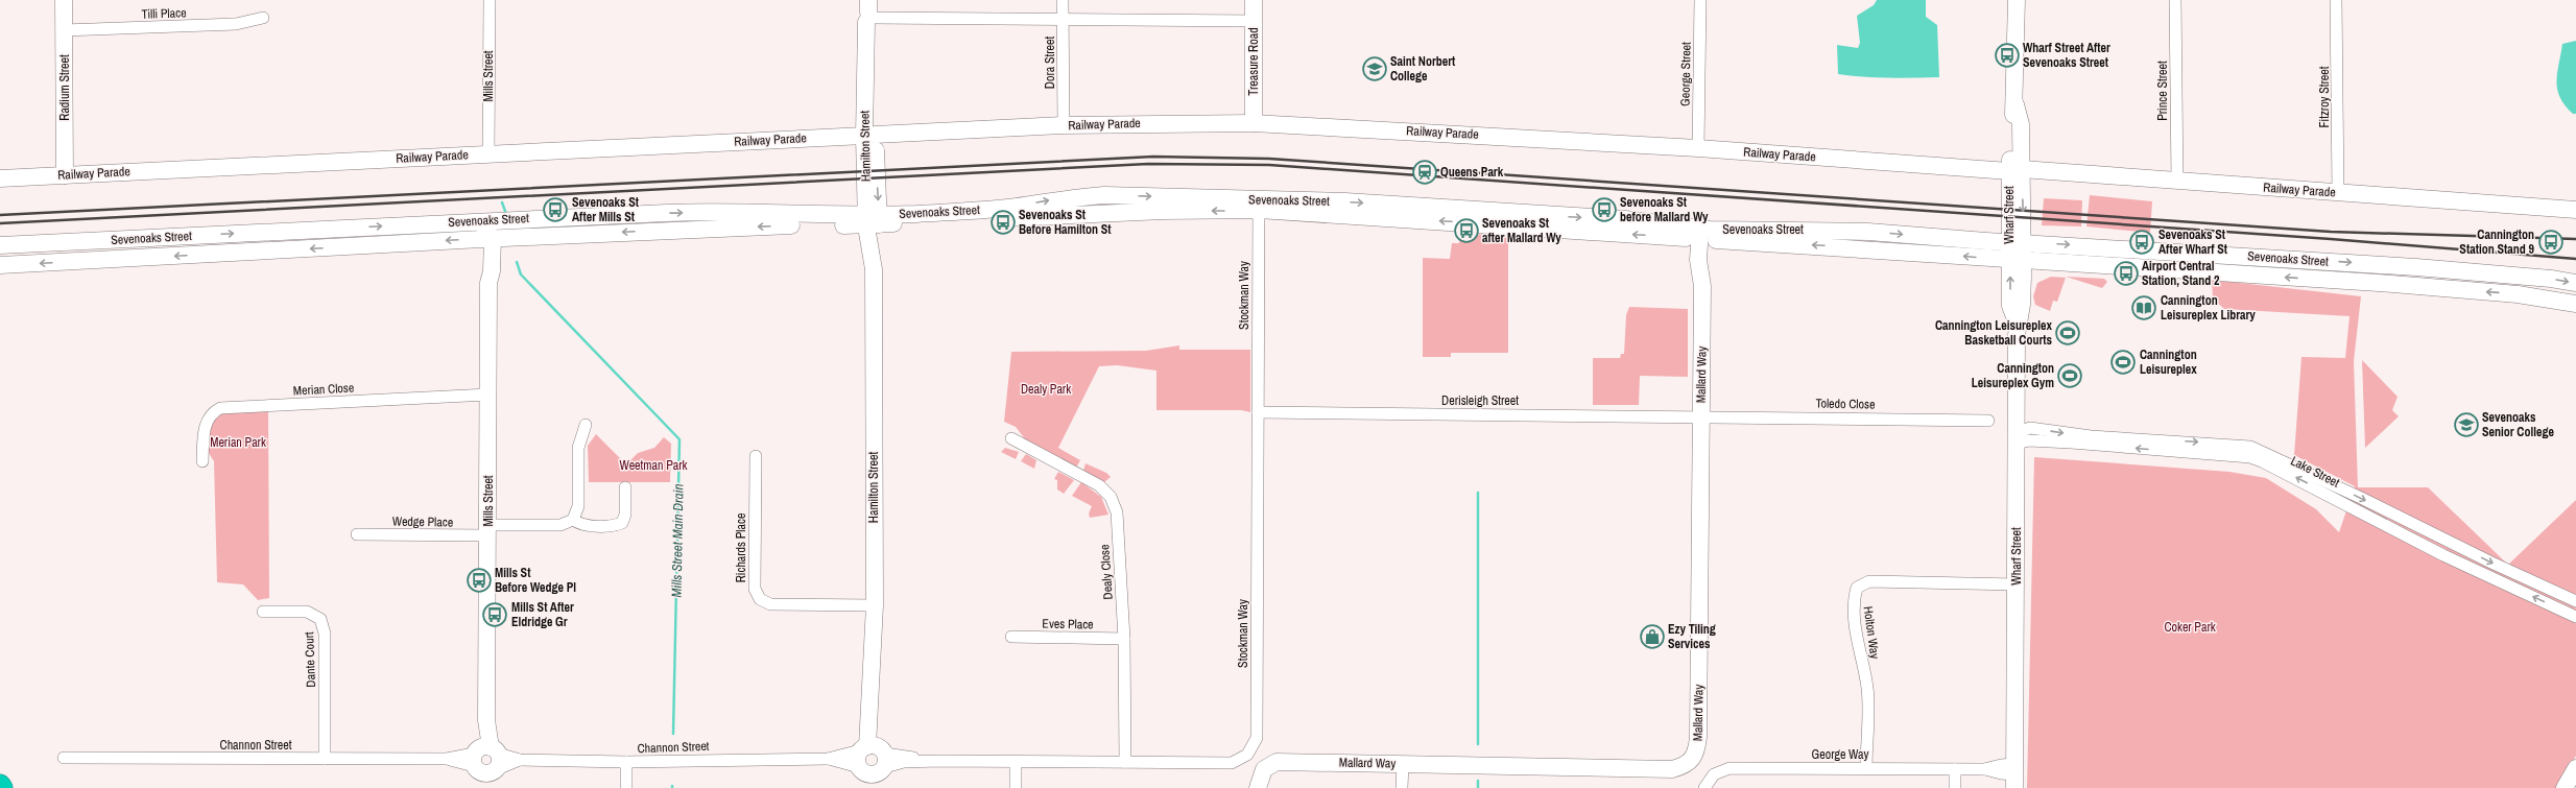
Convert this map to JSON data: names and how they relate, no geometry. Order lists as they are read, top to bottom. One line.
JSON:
{"streets":{"main road":["Treasure Road","Mills Street","Radium Street","Railway Parade","Hamilton Street","Sevenoaks Street","Wharf Street","Mallard Way"],"street":["Tilli Place","Dora Street","George Street","Prince Street","Fitzroy Street","Stockman Way","Merian Close","Derisleigh Street","Toledo Close","Lake Street","Wedge Place","Richards Place","Dealy Close","Eves Place","Holton Way","Dante Court","Channon Street","George Way"]},"crossings":[["Tilli Place","Radium Street"],["Treasure Road","Railway Parade"],["Dora Street","Railway Parade"],["George Street","Railway Parade"],["Mills Street","Railway Parade"],["Mills Street","Sevenoaks Street"],["Mills Street","Merian Close"],["Mills Street","Wedge Place"],["Mills Street","Channon Street"],["Radium Street","Railway Parade"],["Prince Street","Railway Parade"],["Fitzroy Street","Railway Parade"],["Railway Parade","Hamilton Street"],["Railway Parade","Wharf Street"],["Hamilton Street","Sevenoaks Street"],["Hamilton Street","Stockman Way"],["Hamilton Street","Richards Place"],["Hamilton Street","Channon Street"],["Sevenoaks Street","Wharf Street"],["Sevenoaks Street","Stockman Way"],["Sevenoaks Street","Mallard Way"],["Wharf Street","Lake Street"],["Wharf Street","Holton Way"],["Wharf Street","George Way"],["Stockman Way","Derisleigh Street"],["Stockman Way","Dealy Close"],["Stockman Way","Channon Street"],["Mallard Way","Derisleigh Street"],["Mallard Way","Toledo Close"],["Derisleigh Street","Toledo Close"],["Dealy Close","Eves Place"],["Holton Way","George Way"],["Dante Court","Channon Street"]],"water":["Mills Street Main Drain"],"parks":["Dealy Park","Merian Park","Weetman Park","Coker Park"],"places":{"bus stop":["Wharf Street After Sevenoaks Street","Sevenoaks St After Mills St","Sevenoaks St before Mallard Wy","Sevenoaks St Before Hamilton St","Sevenoaks St after Mallard Wy","Sevenoaks St After Wharf St","Cannington Station Stand 9","Airport Central Station, Stand 2","Mills St Before Wedge Pl","Mills St After Eldridge Gr"],"school or university":["Saint Norbert College","Sevenoaks Senior College"],"station":["Queens Park"],"library":["Cannington Leisureplex Library"],"sports":["Cannington Leisureplex Basketball Courts","Cannington Leisureplex","Cannington Leisureplex Gym"],"shop":["Ezy Tiling Services"]}}
